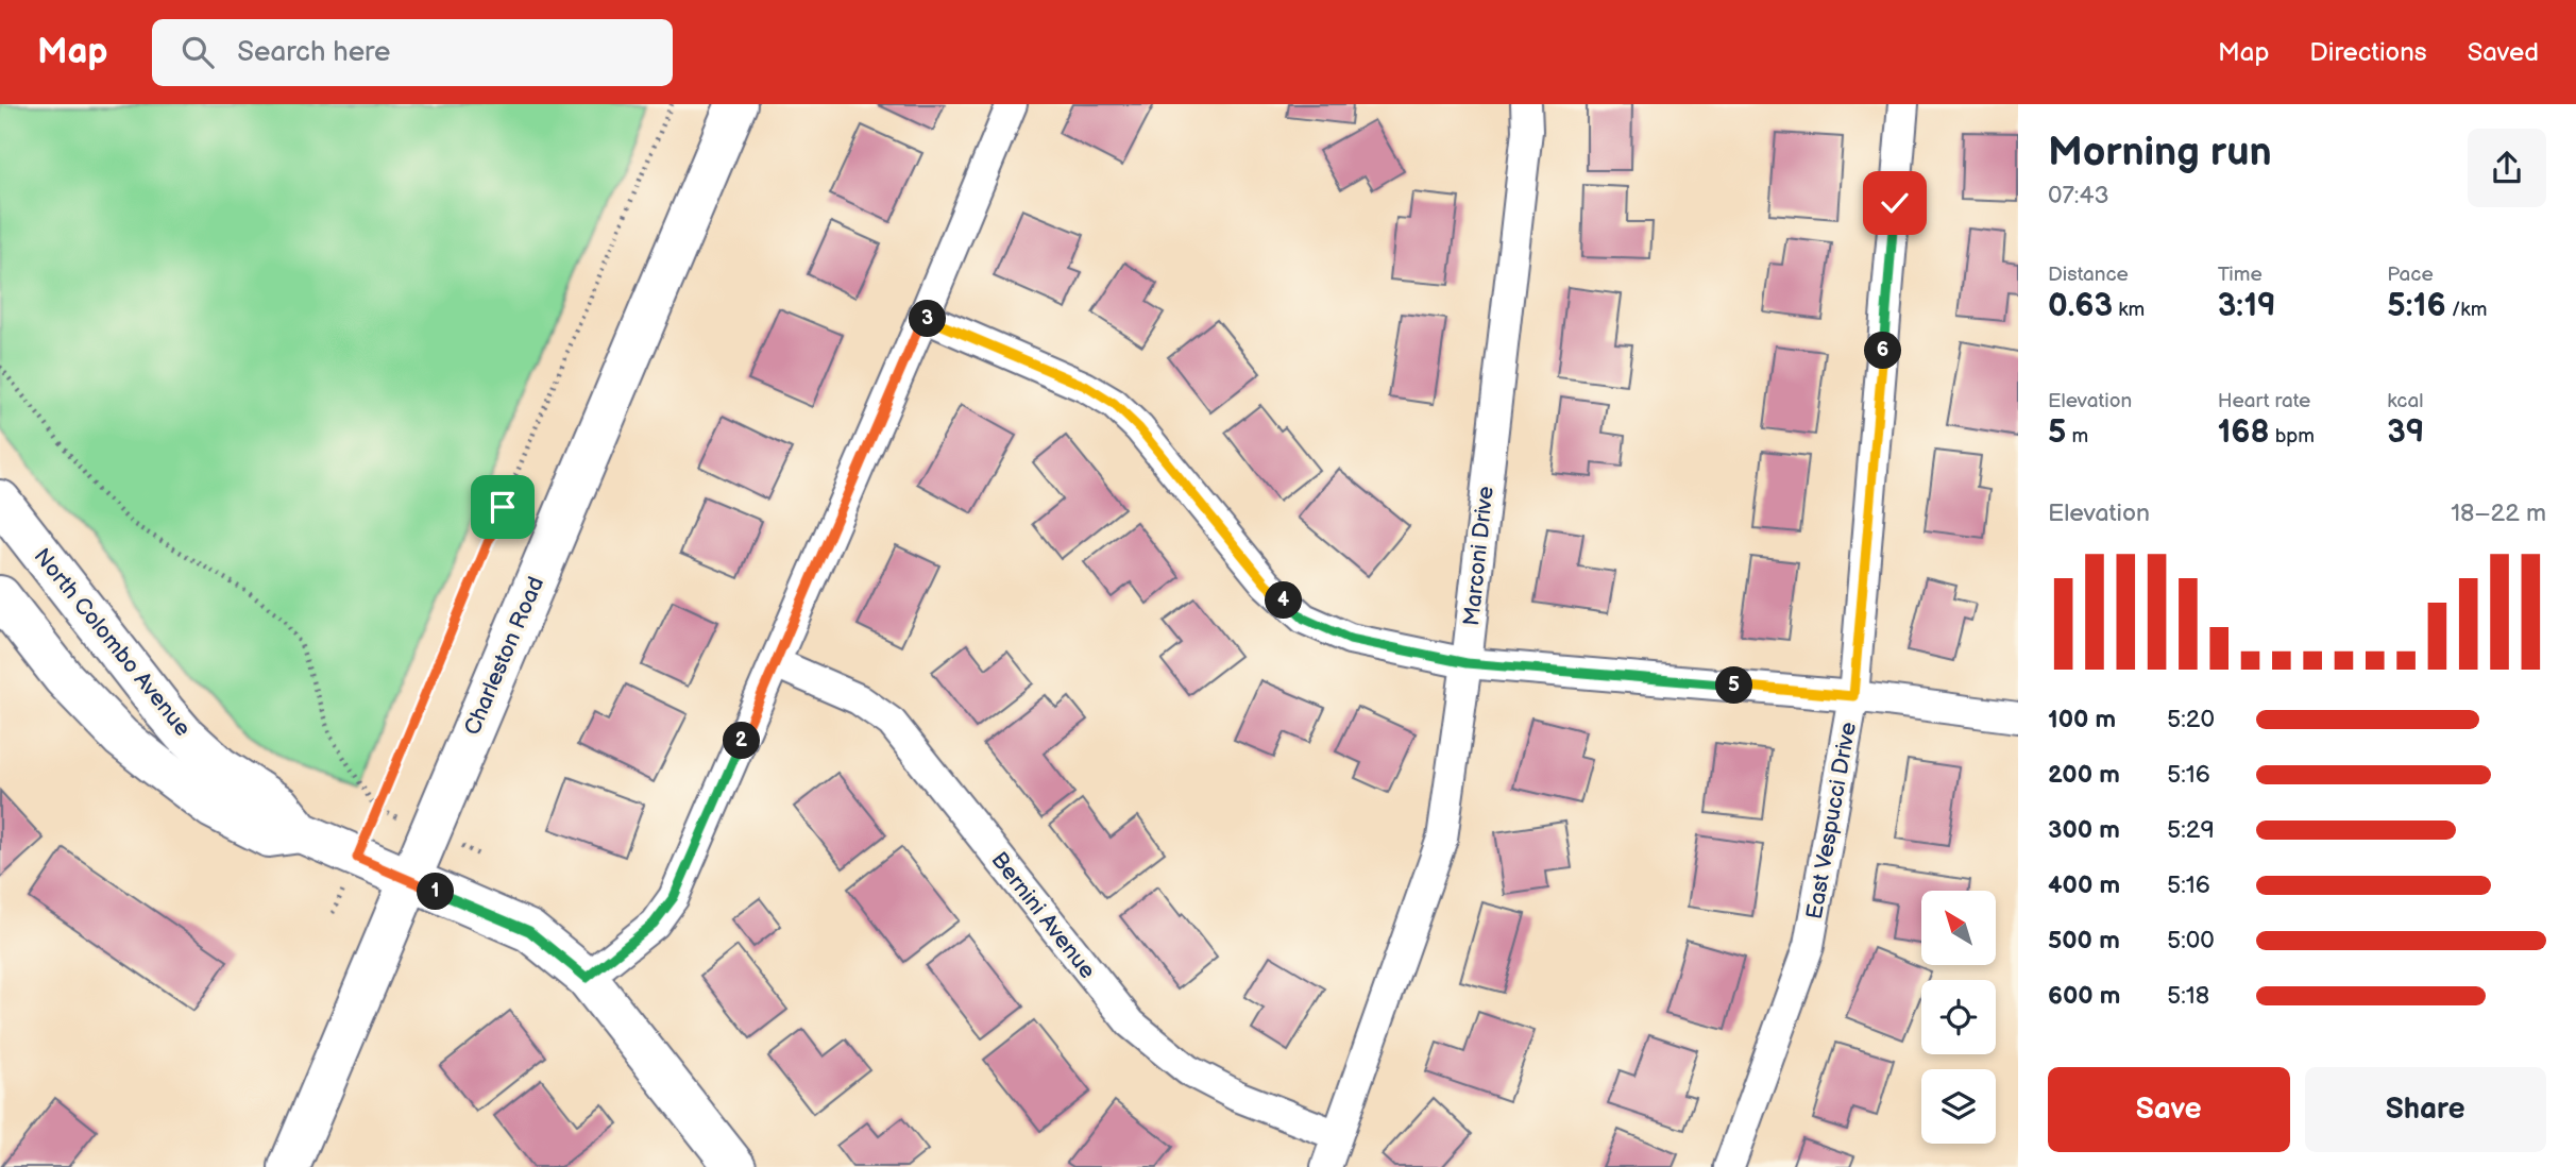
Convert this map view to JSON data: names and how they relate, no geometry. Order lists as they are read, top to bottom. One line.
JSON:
{"streets":{"street":["Marconi Drive","North Colombo Avenue","Charleston Road","East Vespucci Drive","Bernini Avenue"]},"crossings":[["Marconi Drive","Bernini Avenue"],["North Colombo Avenue","Charleston Road"]],"north":"top left","page":{"header":"Map","search":"Search here","nav":["Map","Directions","Saved"],"heading":["Morning run","07:43"],"stats":[["Distance","0.63 km"],["Time","3:19"],["Pace","5:16 /km"],["Elevation","5 m"],["Heart rate","168 bpm"],["kcal","39"]],"pins":["3","6","4","5","2","1"],"chart":["Elevation","18–22 m"],"list":[{"name":"100 m","note":"5:20"},{"name":"200 m","note":"5:16"},{"name":"300 m","note":"5:29"},{"name":"400 m","note":"5:16"},{"name":"500 m","note":"5:00"},{"name":"600 m","note":"5:18"}],"buttons":["Save","Share"]}}
